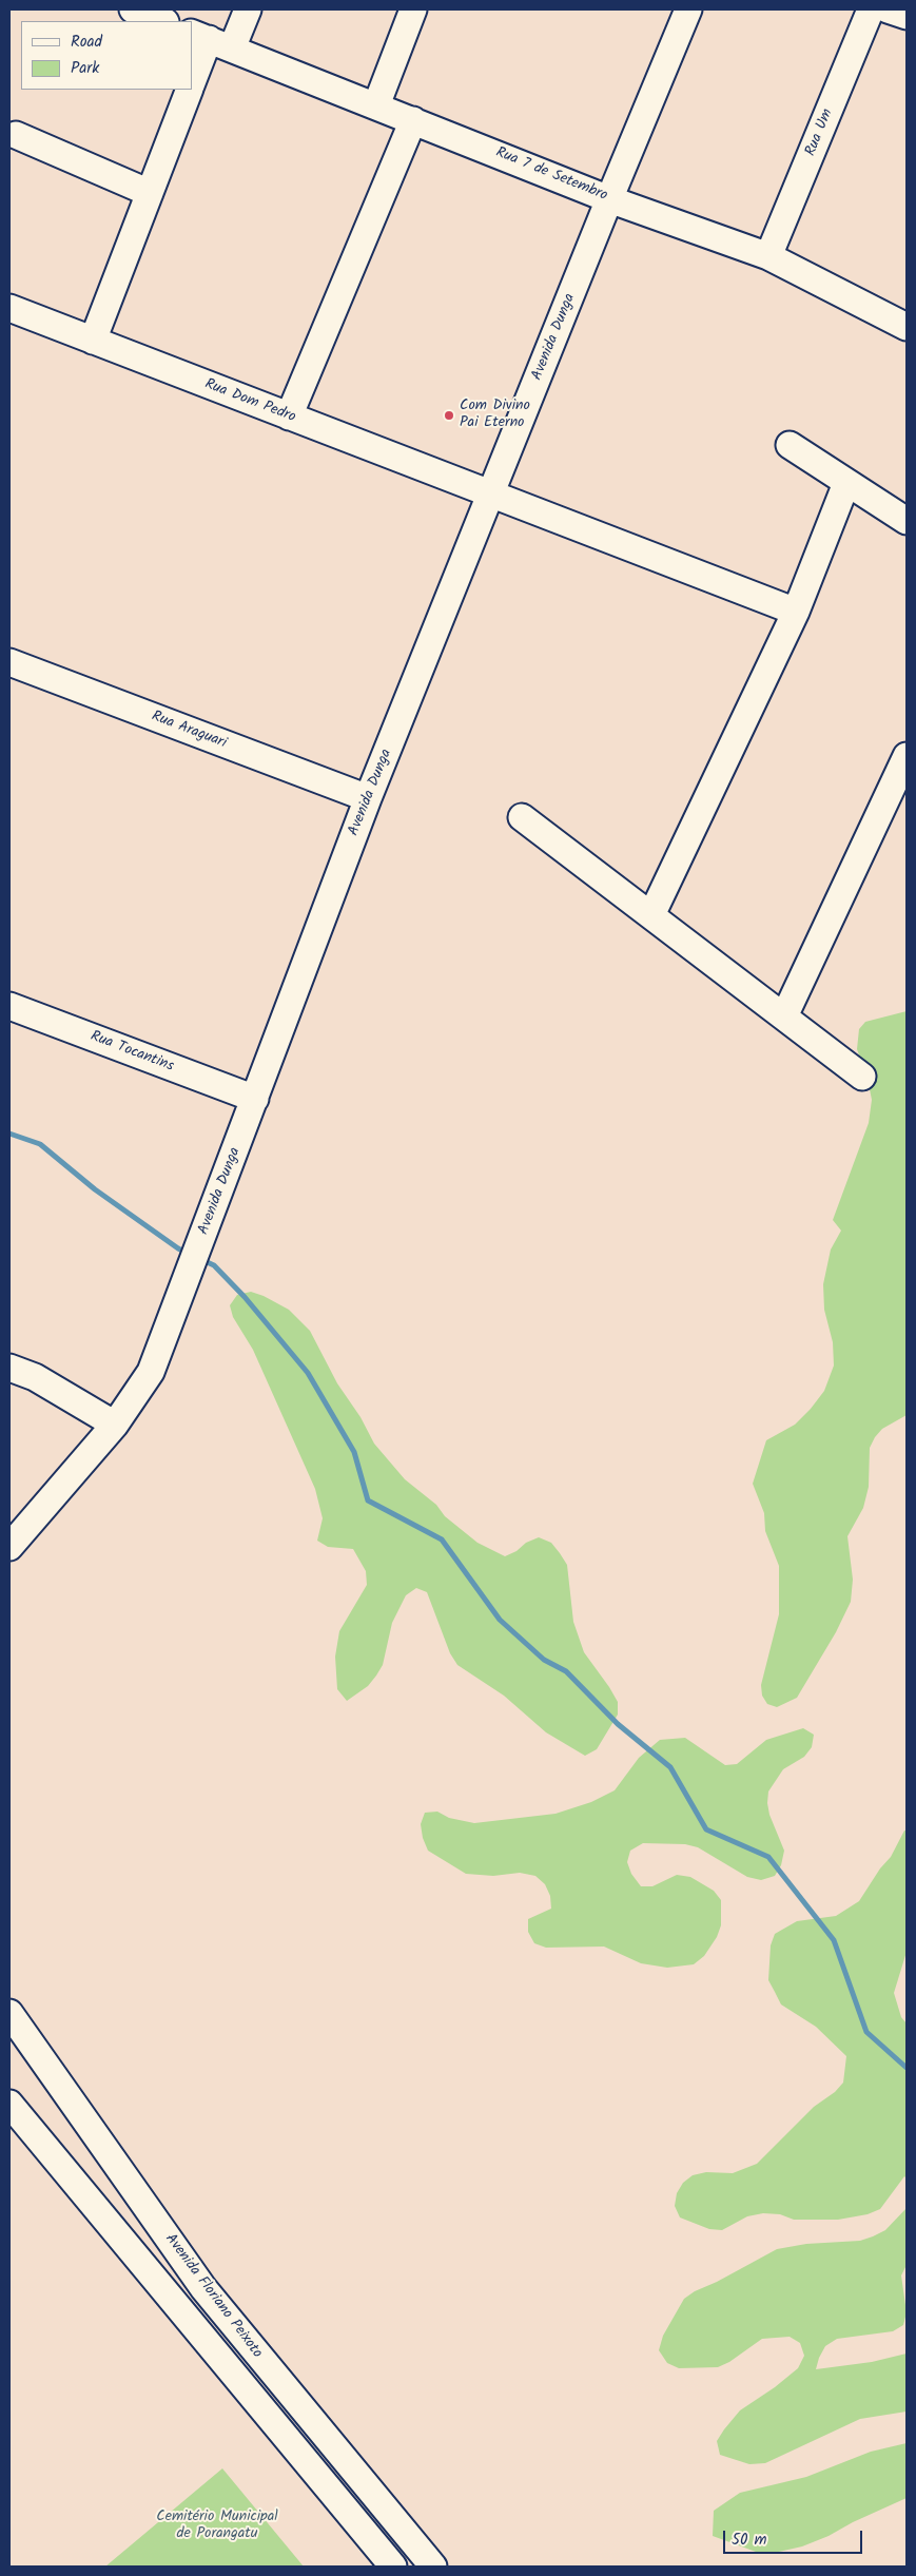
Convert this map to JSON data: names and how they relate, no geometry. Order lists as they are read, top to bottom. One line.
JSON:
{"streets":{"street":["Rua Um","Rua 7 de Setembro","Avenida Dunga","Rua Dom Pedro","Rua Araguari","Rua Tocantins","Avenida Floriano Peixoto"]},"crossings":[["Rua Um","Rua 7 de Setembro"],["Rua 7 de Setembro","Avenida Dunga"],["Avenida Dunga","Rua Dom Pedro"],["Avenida Dunga","Rua Araguari"],["Avenida Dunga","Rua Tocantins"]],"parks":["Cemitério Municipal de Porangatu"],"places":["Com Divino Pai Eterno"],"legend":["Road","Park"],"scale_bar":"50 m"}
